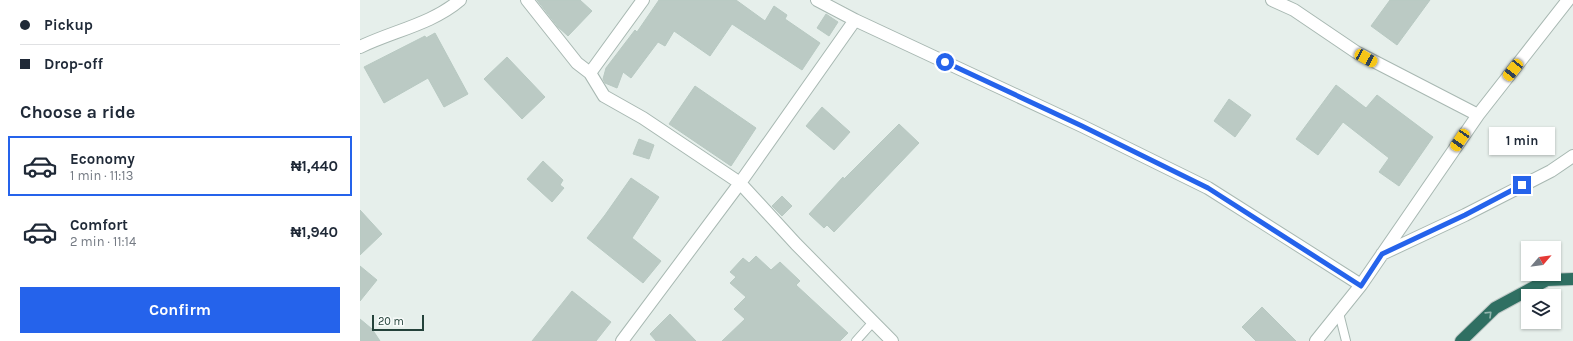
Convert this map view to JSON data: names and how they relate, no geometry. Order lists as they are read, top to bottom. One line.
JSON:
{"scale_bar":"20 m","north":"top right","page":{"banner":["Pickup","Drop-off"],"heading":"Choose a ride","bubble":"1 min","list":[{"name":"Economy","note":"1 min · 11:13","value":"₦1,440"},{"name":"Comfort","note":"2 min · 11:14","value":"₦1,940"}],"buttons":"Confirm","scale":"20 m"}}
